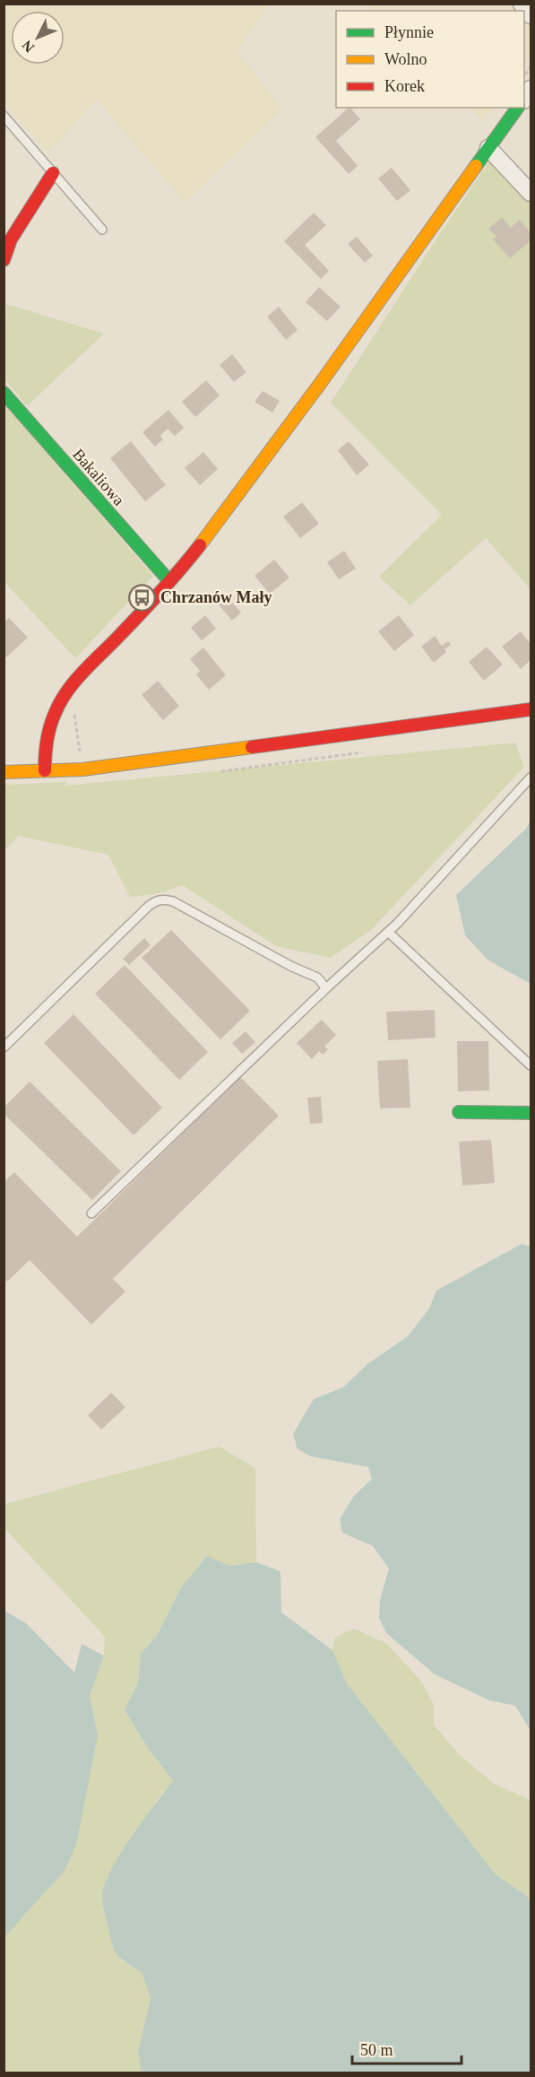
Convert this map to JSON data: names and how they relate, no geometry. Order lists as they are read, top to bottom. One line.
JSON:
{"streets":{"street":["Bakaliowa"]},"places":{"bus stop":["Chrzanów Mały"]},"legend":["Płynnie","Wolno","Korek"],"scale_bar":"50 m","north":"bottom left"}
